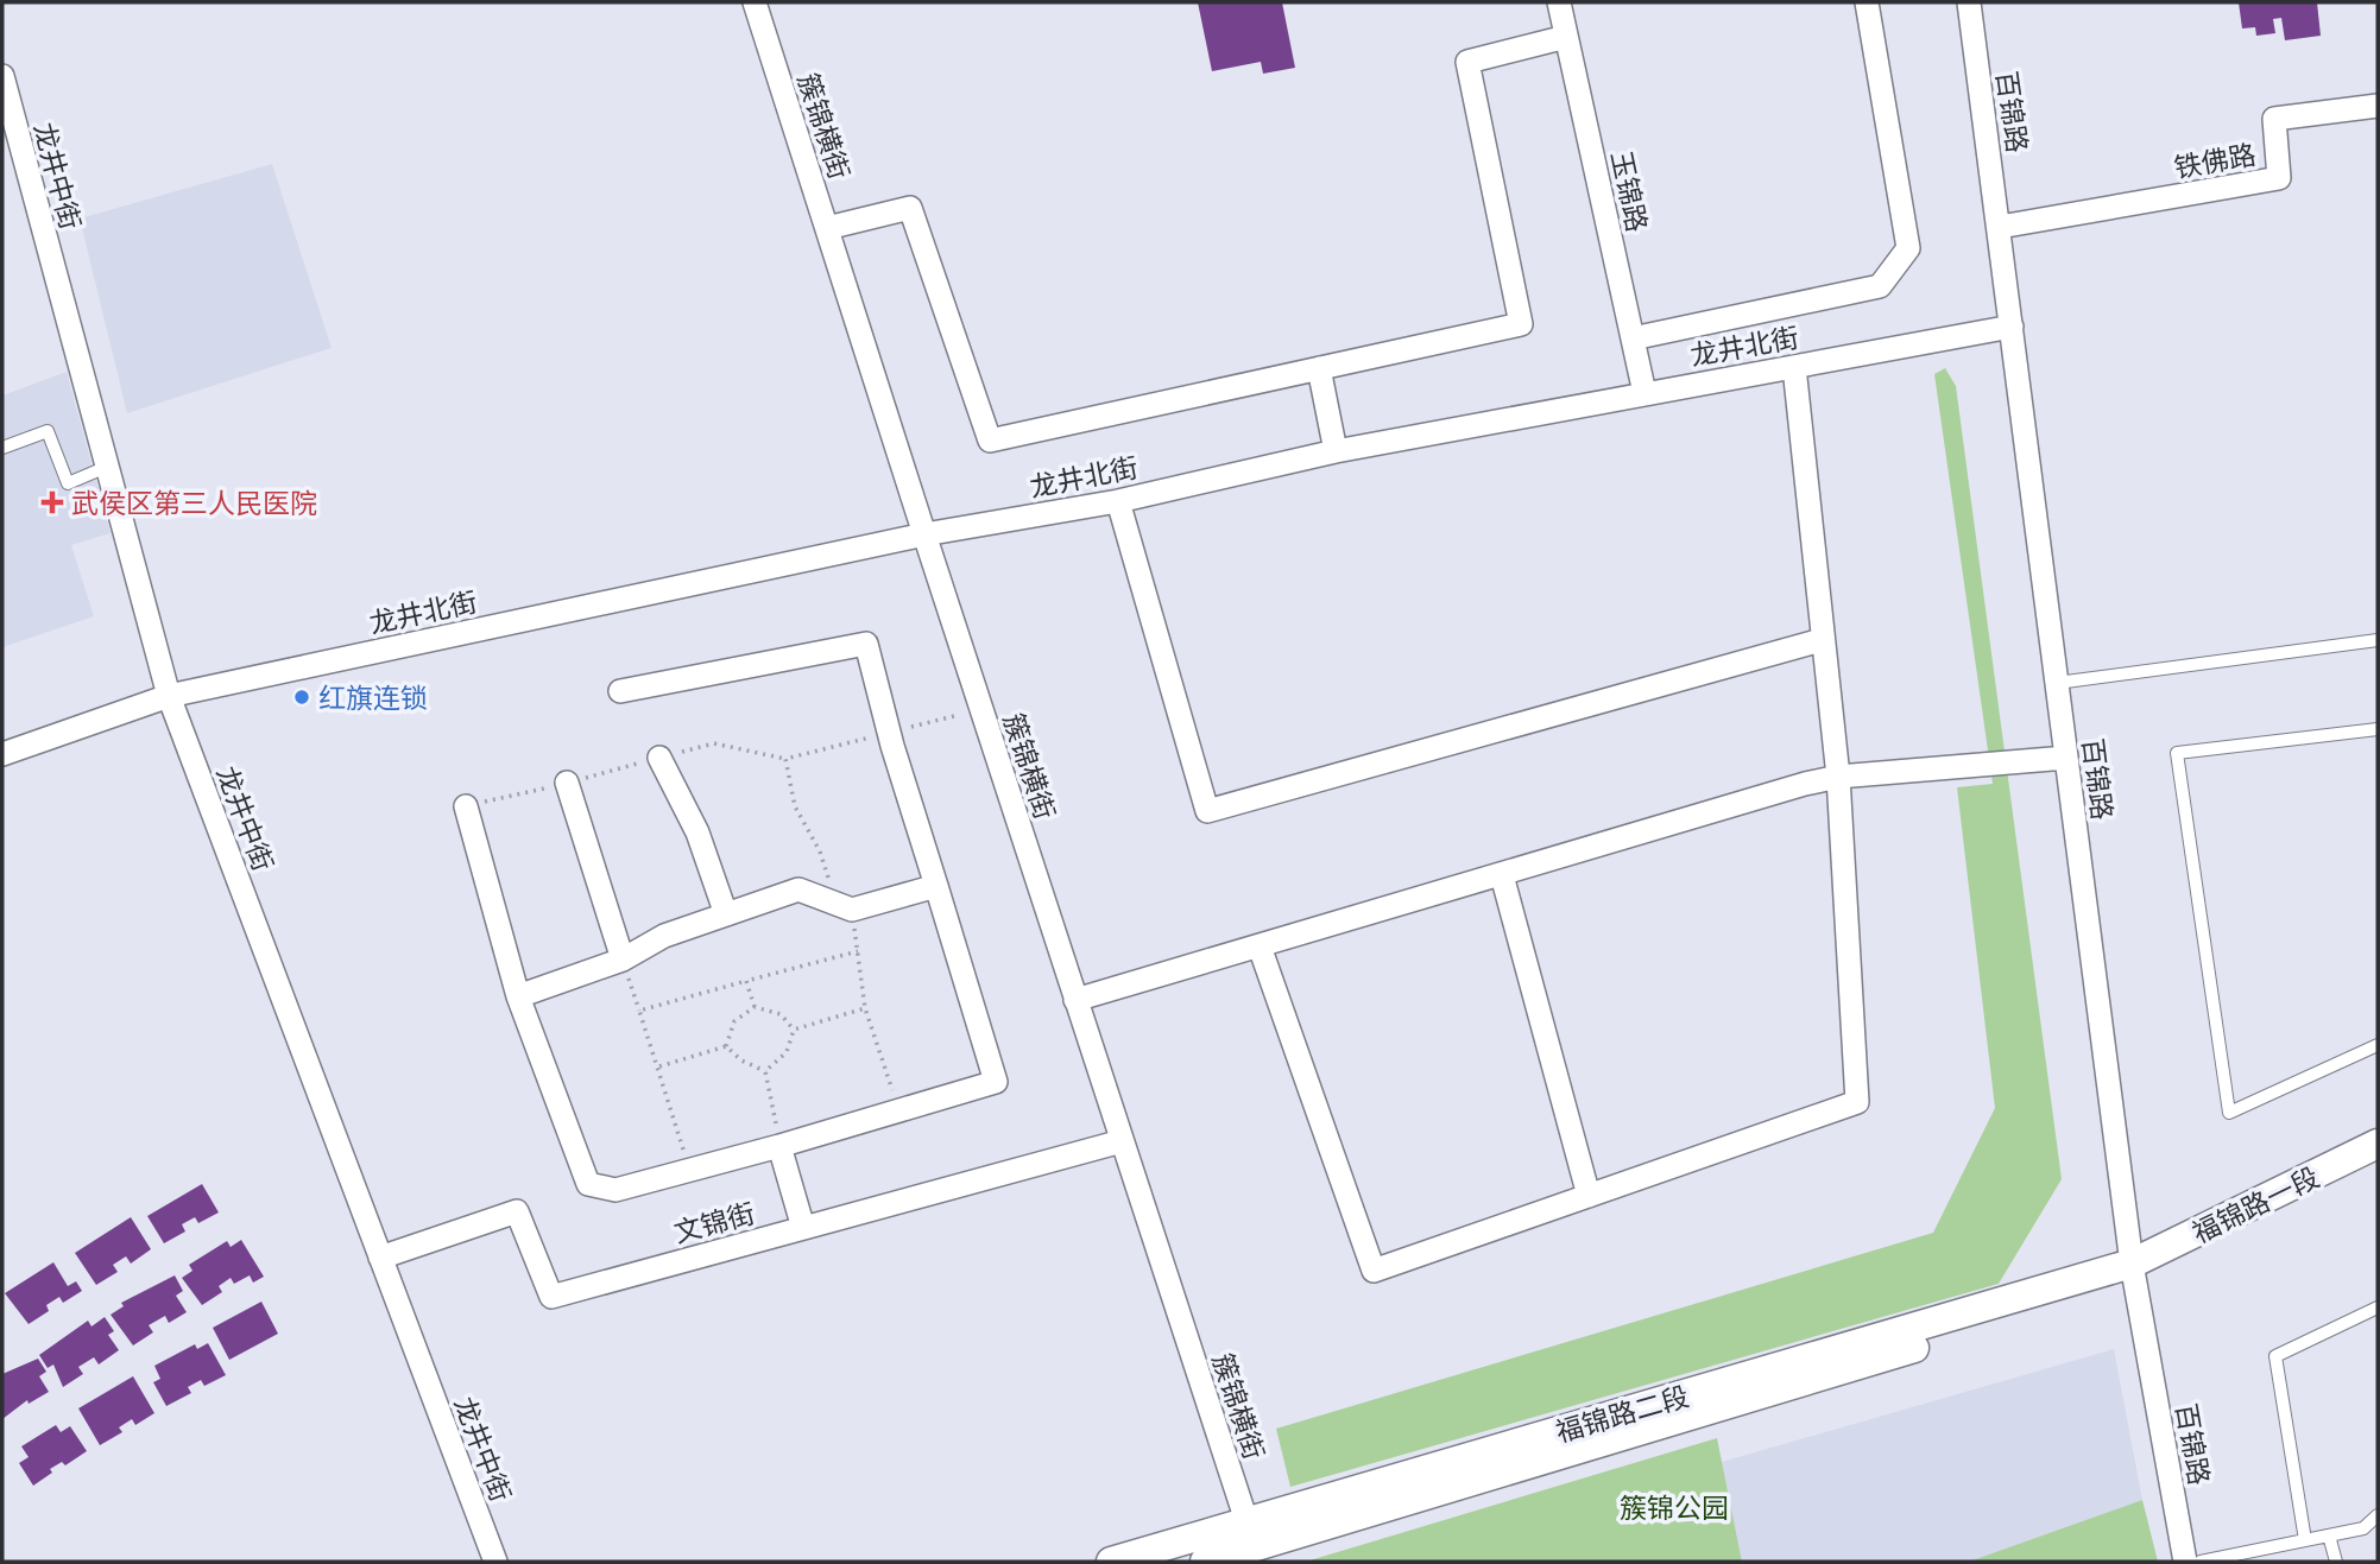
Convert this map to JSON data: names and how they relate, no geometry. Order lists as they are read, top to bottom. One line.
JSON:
{"streets":{"street":["百锦路","簇锦横街","铁佛路","龙井中街","玉锦路","龙井北街","福锦路一段","文锦街","福锦路二段"]},"crossings":[["百锦路","铁佛路"],["百锦路","龙井北街"],["百锦路","福锦路一段"],["百锦路","福锦路二段"],["簇锦横街","龙井北街"],["簇锦横街","文锦街"],["簇锦横街","福锦路二段"],["龙井中街","龙井北街"],["龙井中街","文锦街"],["玉锦路","龙井北街"],["福锦路一段","福锦路二段"]],"parks":["簇锦公园"],"places":{"health":["武侯区第三人民医院"],"other":["红旗连锁"]}}
